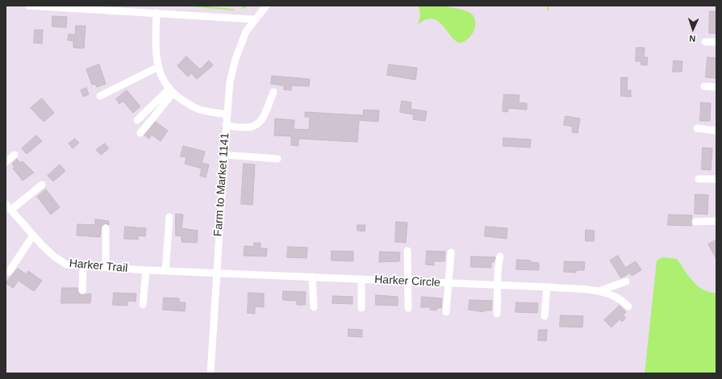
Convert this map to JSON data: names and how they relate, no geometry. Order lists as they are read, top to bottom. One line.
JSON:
{"streets":{"street":["Farm to Market 1141","Harker Trail","Harker Circle"]},"crossings":[["Farm to Market 1141","Harker Trail"],["Farm to Market 1141","Harker Circle"],["Harker Trail","Harker Circle"]],"north":"bottom"}
